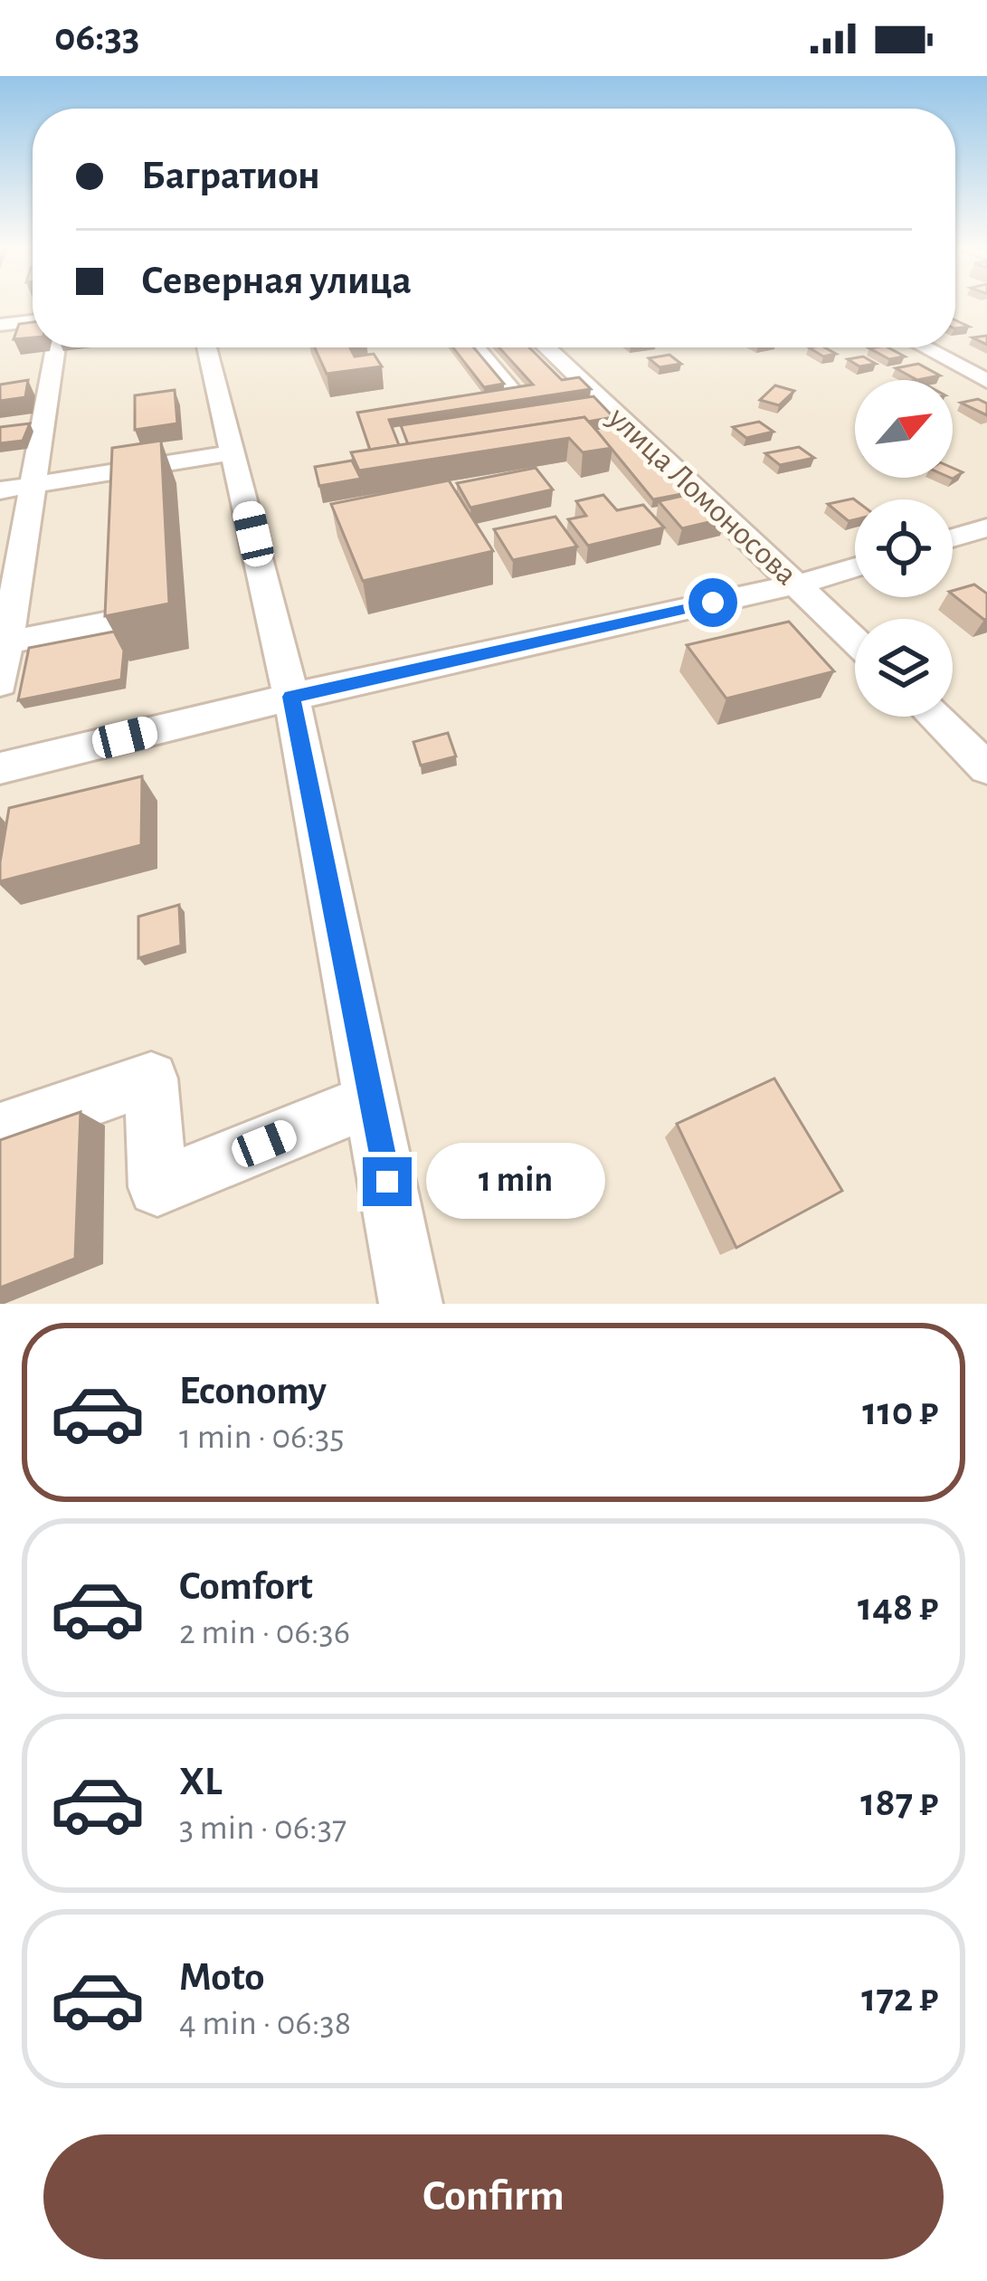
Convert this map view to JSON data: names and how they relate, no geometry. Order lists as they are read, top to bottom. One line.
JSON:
{"streets":{"street":["улица Ломоносова"]},"north":"top right","page":{"status":"06:33","banner":["Багратион","Северная улица"],"bubble":"1 min","list":[{"name":"Economy","note":"1 min · 06:35","value":"110 ₽"},{"name":"Comfort","note":"2 min · 06:36","value":"148 ₽"},{"name":"XL","note":"3 min · 06:37","value":"187 ₽"},{"name":"Moto","note":"4 min · 06:38","value":"172 ₽"}],"buttons":"Confirm"}}
